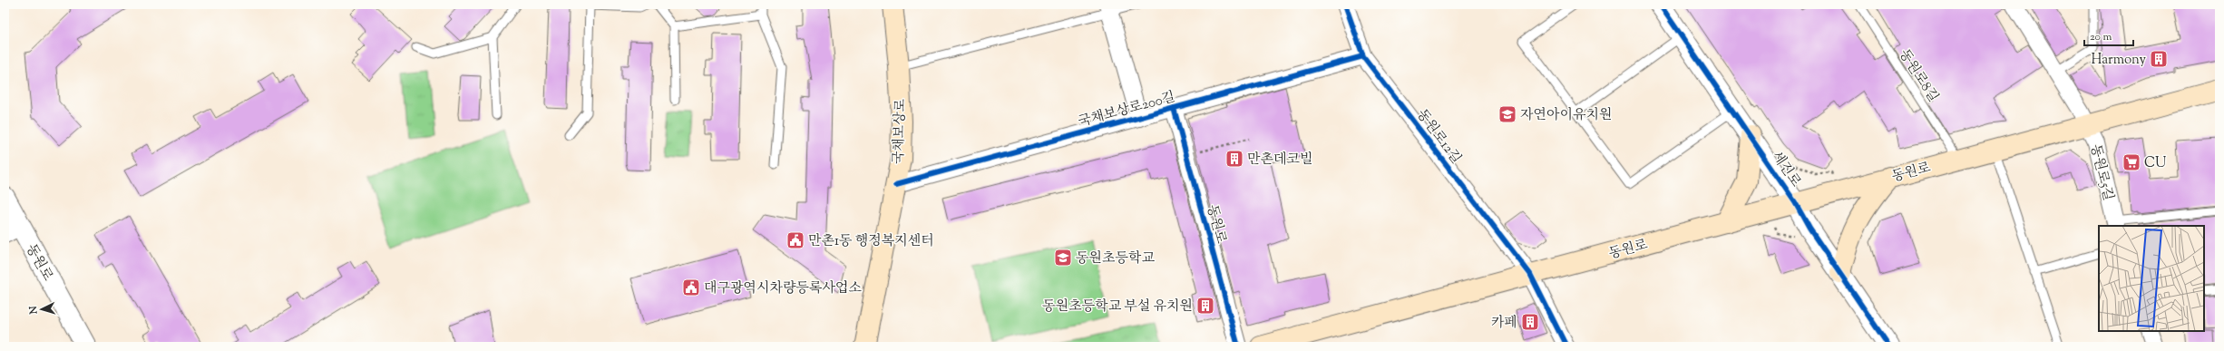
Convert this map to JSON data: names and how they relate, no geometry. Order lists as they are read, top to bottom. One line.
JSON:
{"streets":{"main road":["국채보상로","동원로"],"street":["국채보상로200길","동원로12길","세진로","동원로5길"],"lane":["동원로8길"]},"crossings":[["동원로8길","동원로"],["국채보상로200길","국채보상로"],["국채보상로200길","동원로12길"],["국채보상로200길","동원로"],["동원로12길","동원로"],["세진로","동원로"],["동원로","동원로5길"]],"places":{"building":["Harmony","만촌데코빌","동원초등학교 부설 유치원","카페"],"school or university":["자연아이유치원","동원초등학교"],"supermarket":["CU"],"public building":["만촌1동 행정복지센터","대구광역시차량등록사업소"]},"scale_bar":"20 m","north":"left"}
